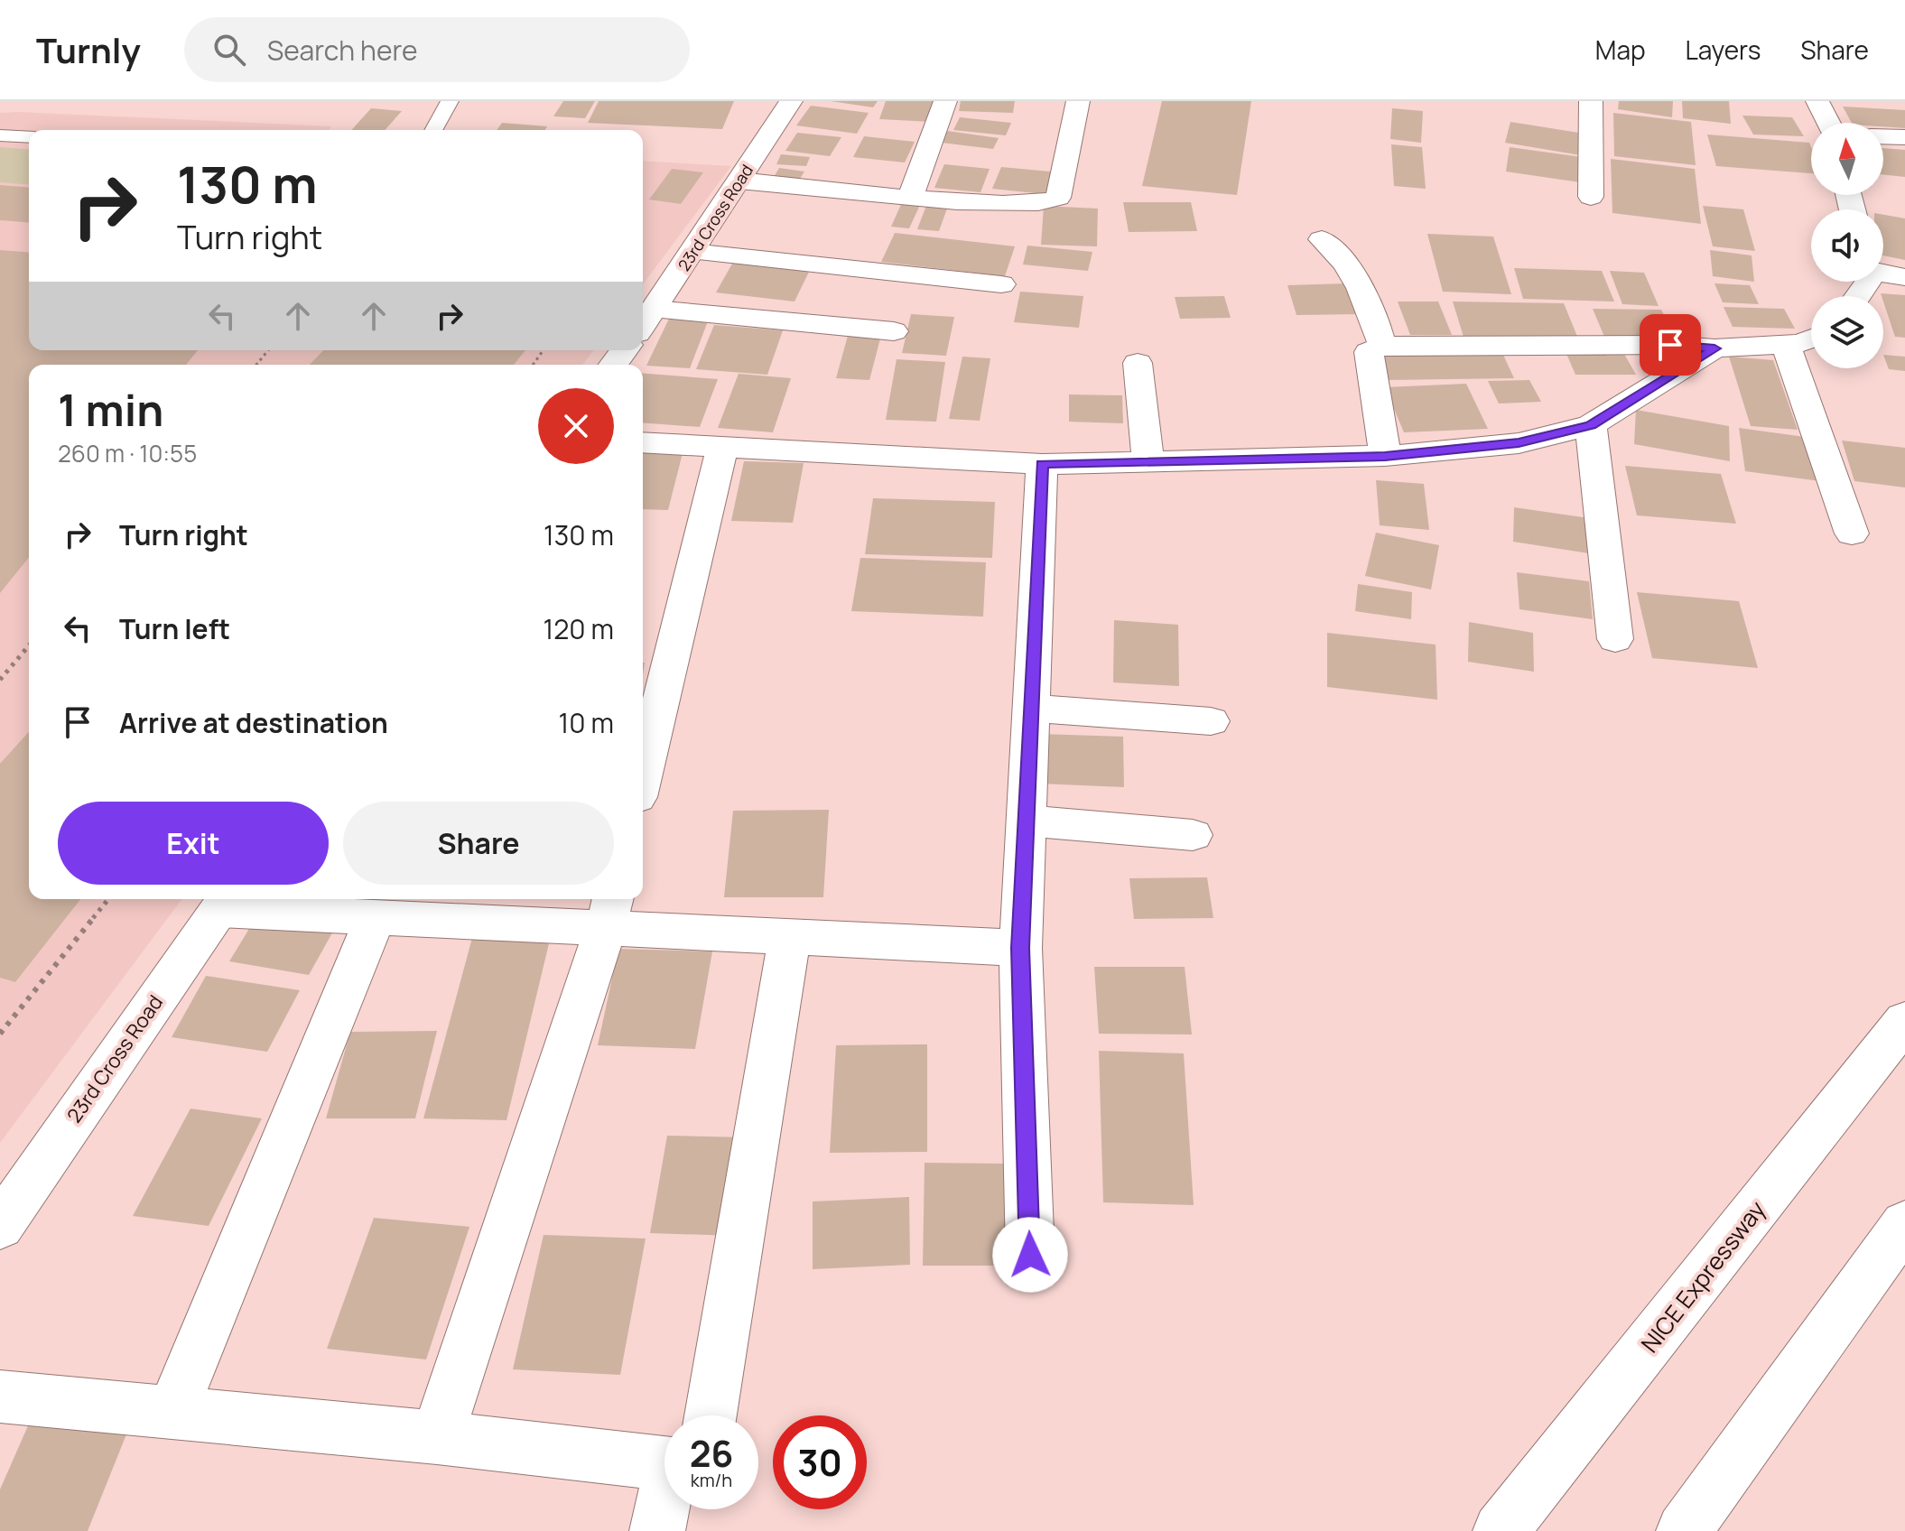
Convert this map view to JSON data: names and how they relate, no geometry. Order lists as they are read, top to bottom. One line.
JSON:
{"streets":{"main road":["23rd Cross Road","NICE Expressway"]},"north":"top","page":{"header":"Turnly","search":"Search here","nav":["Map","Layers","Share"],"turn":["130 m","Turn right"],"heading":["1 min","260 m · 10:55"],"list":[{"name":"Turn right","value":"130 m"},{"name":"Turn left","value":"120 m"},{"name":"Arrive at destination","value":"10 m"}],"buttons":["Exit","Share"],"speed":"26 km/h","limit":"30"}}
